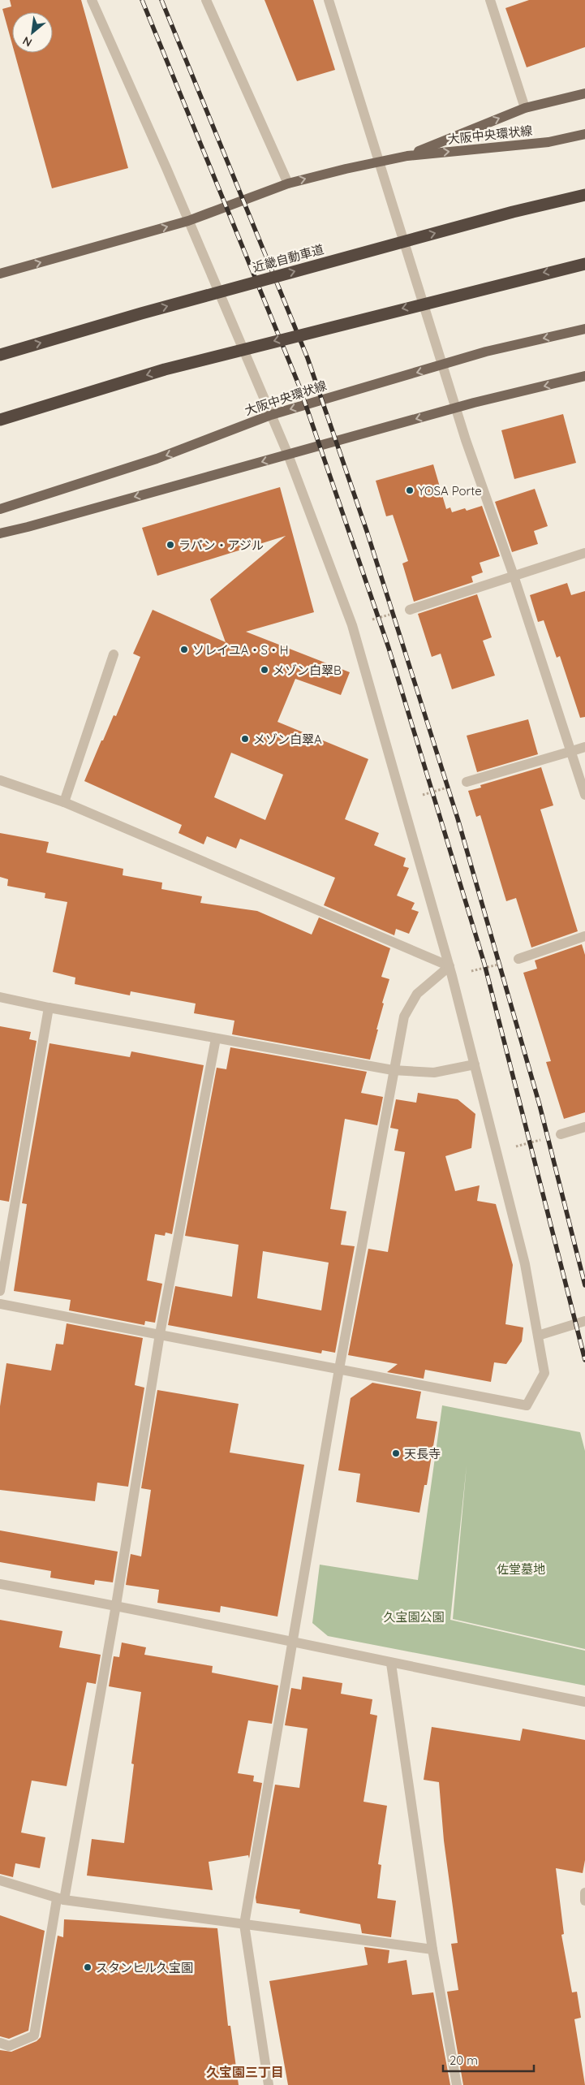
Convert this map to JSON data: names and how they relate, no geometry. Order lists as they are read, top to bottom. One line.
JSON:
{"streets":{"highway":["近畿自動車道"],"main road":["大阪中央環状線"]},"districts":["久宝園三丁目"],"parks":["佐堂墓地","久宝園公園"],"places":["YOSA Porte","ラパン・アジル","ソレイユA・S・H","メゾン白翠B","メゾン白翠A","天長寺","スタンヒル久宝園"],"scale_bar":"20 m","north":"bottom left"}
